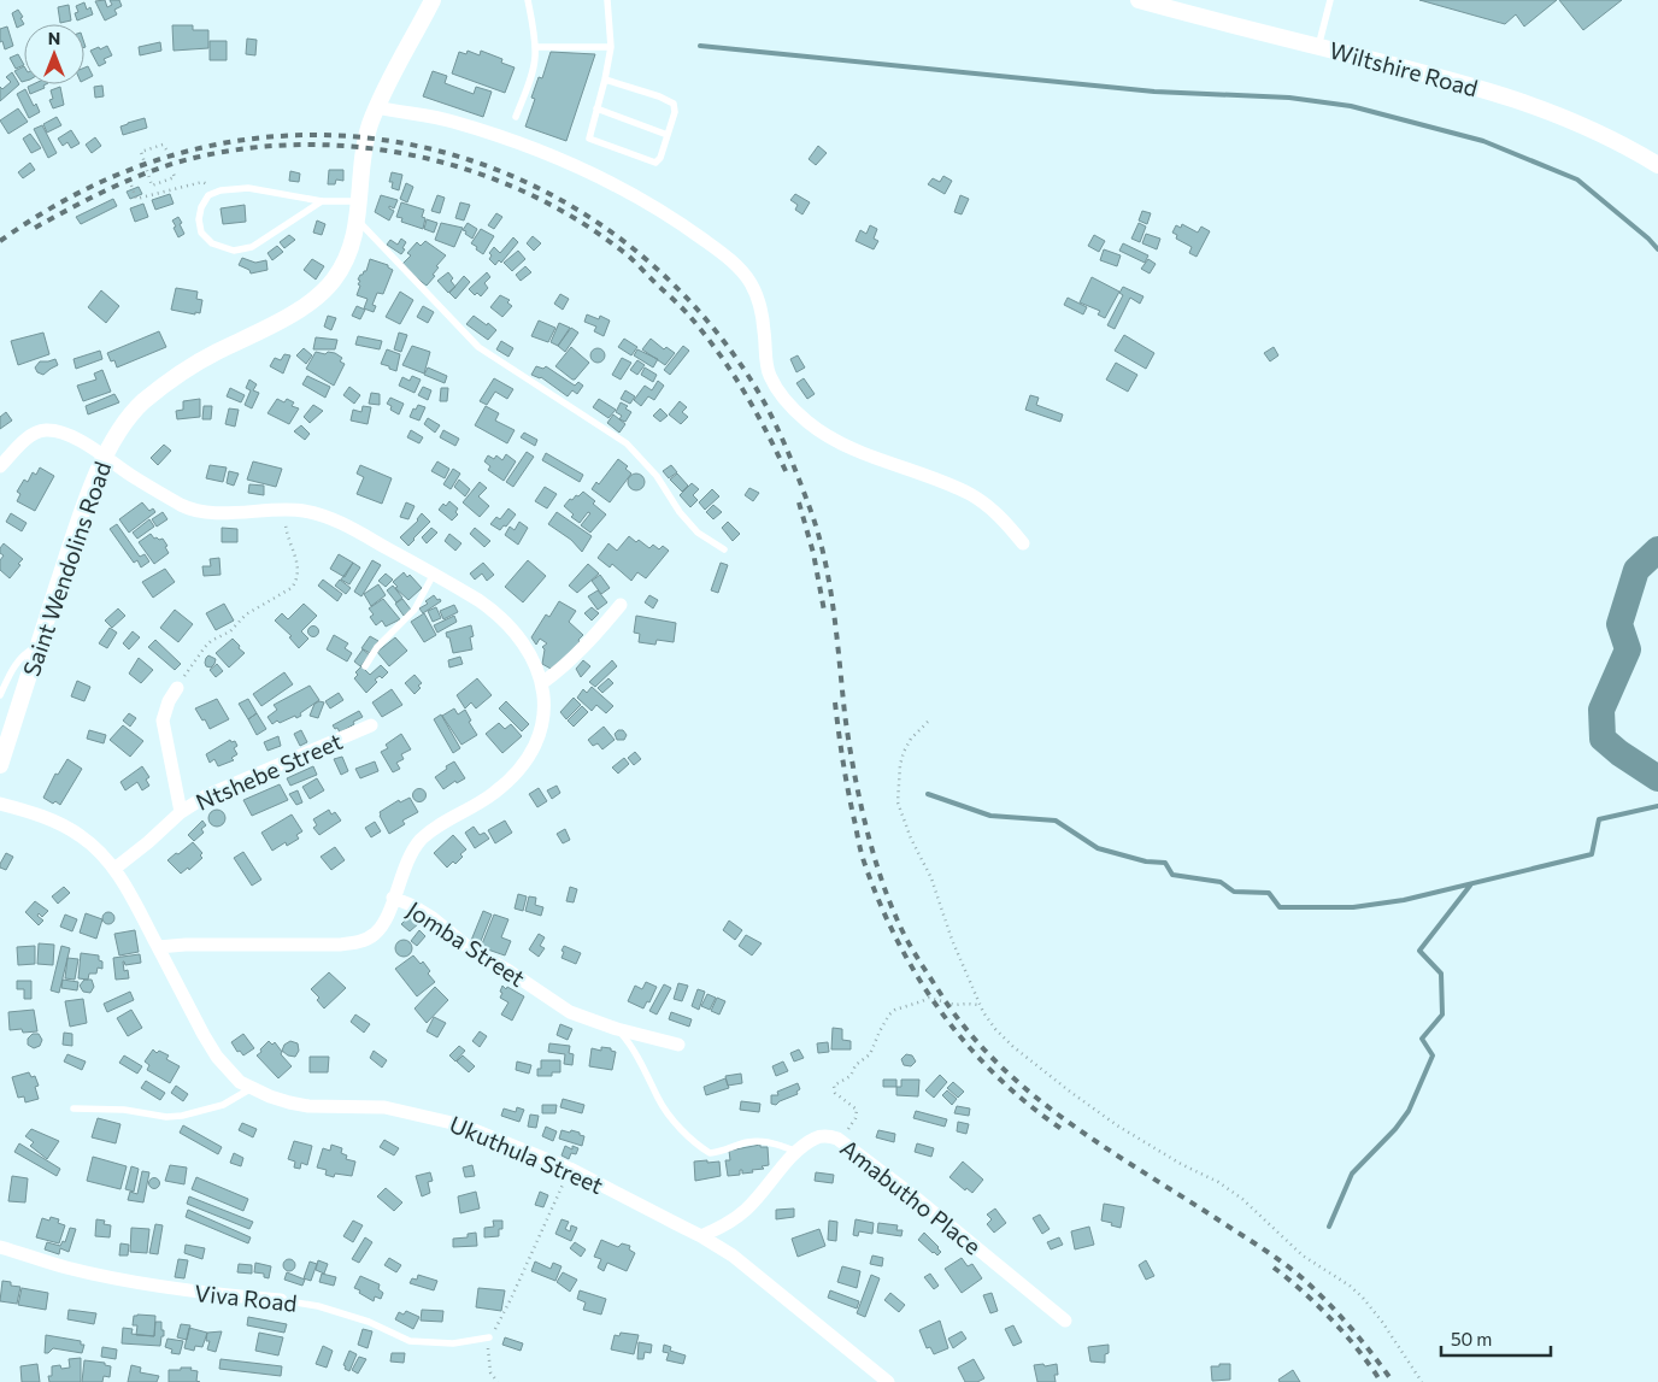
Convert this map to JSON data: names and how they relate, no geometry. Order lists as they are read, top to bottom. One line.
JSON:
{"streets":{"street":["Wiltshire Road","Saint Wendolins Road","Ntshebe Street","Jomba Street","Ukuthula Street","Amabutho Place","Viva Road"]},"crossings":[["Ntshebe Street","Ukuthula Street"],["Jomba Street","Ukuthula Street"],["Ukuthula Street","Amabutho Place"]],"scale_bar":"50 m","north":"top"}
